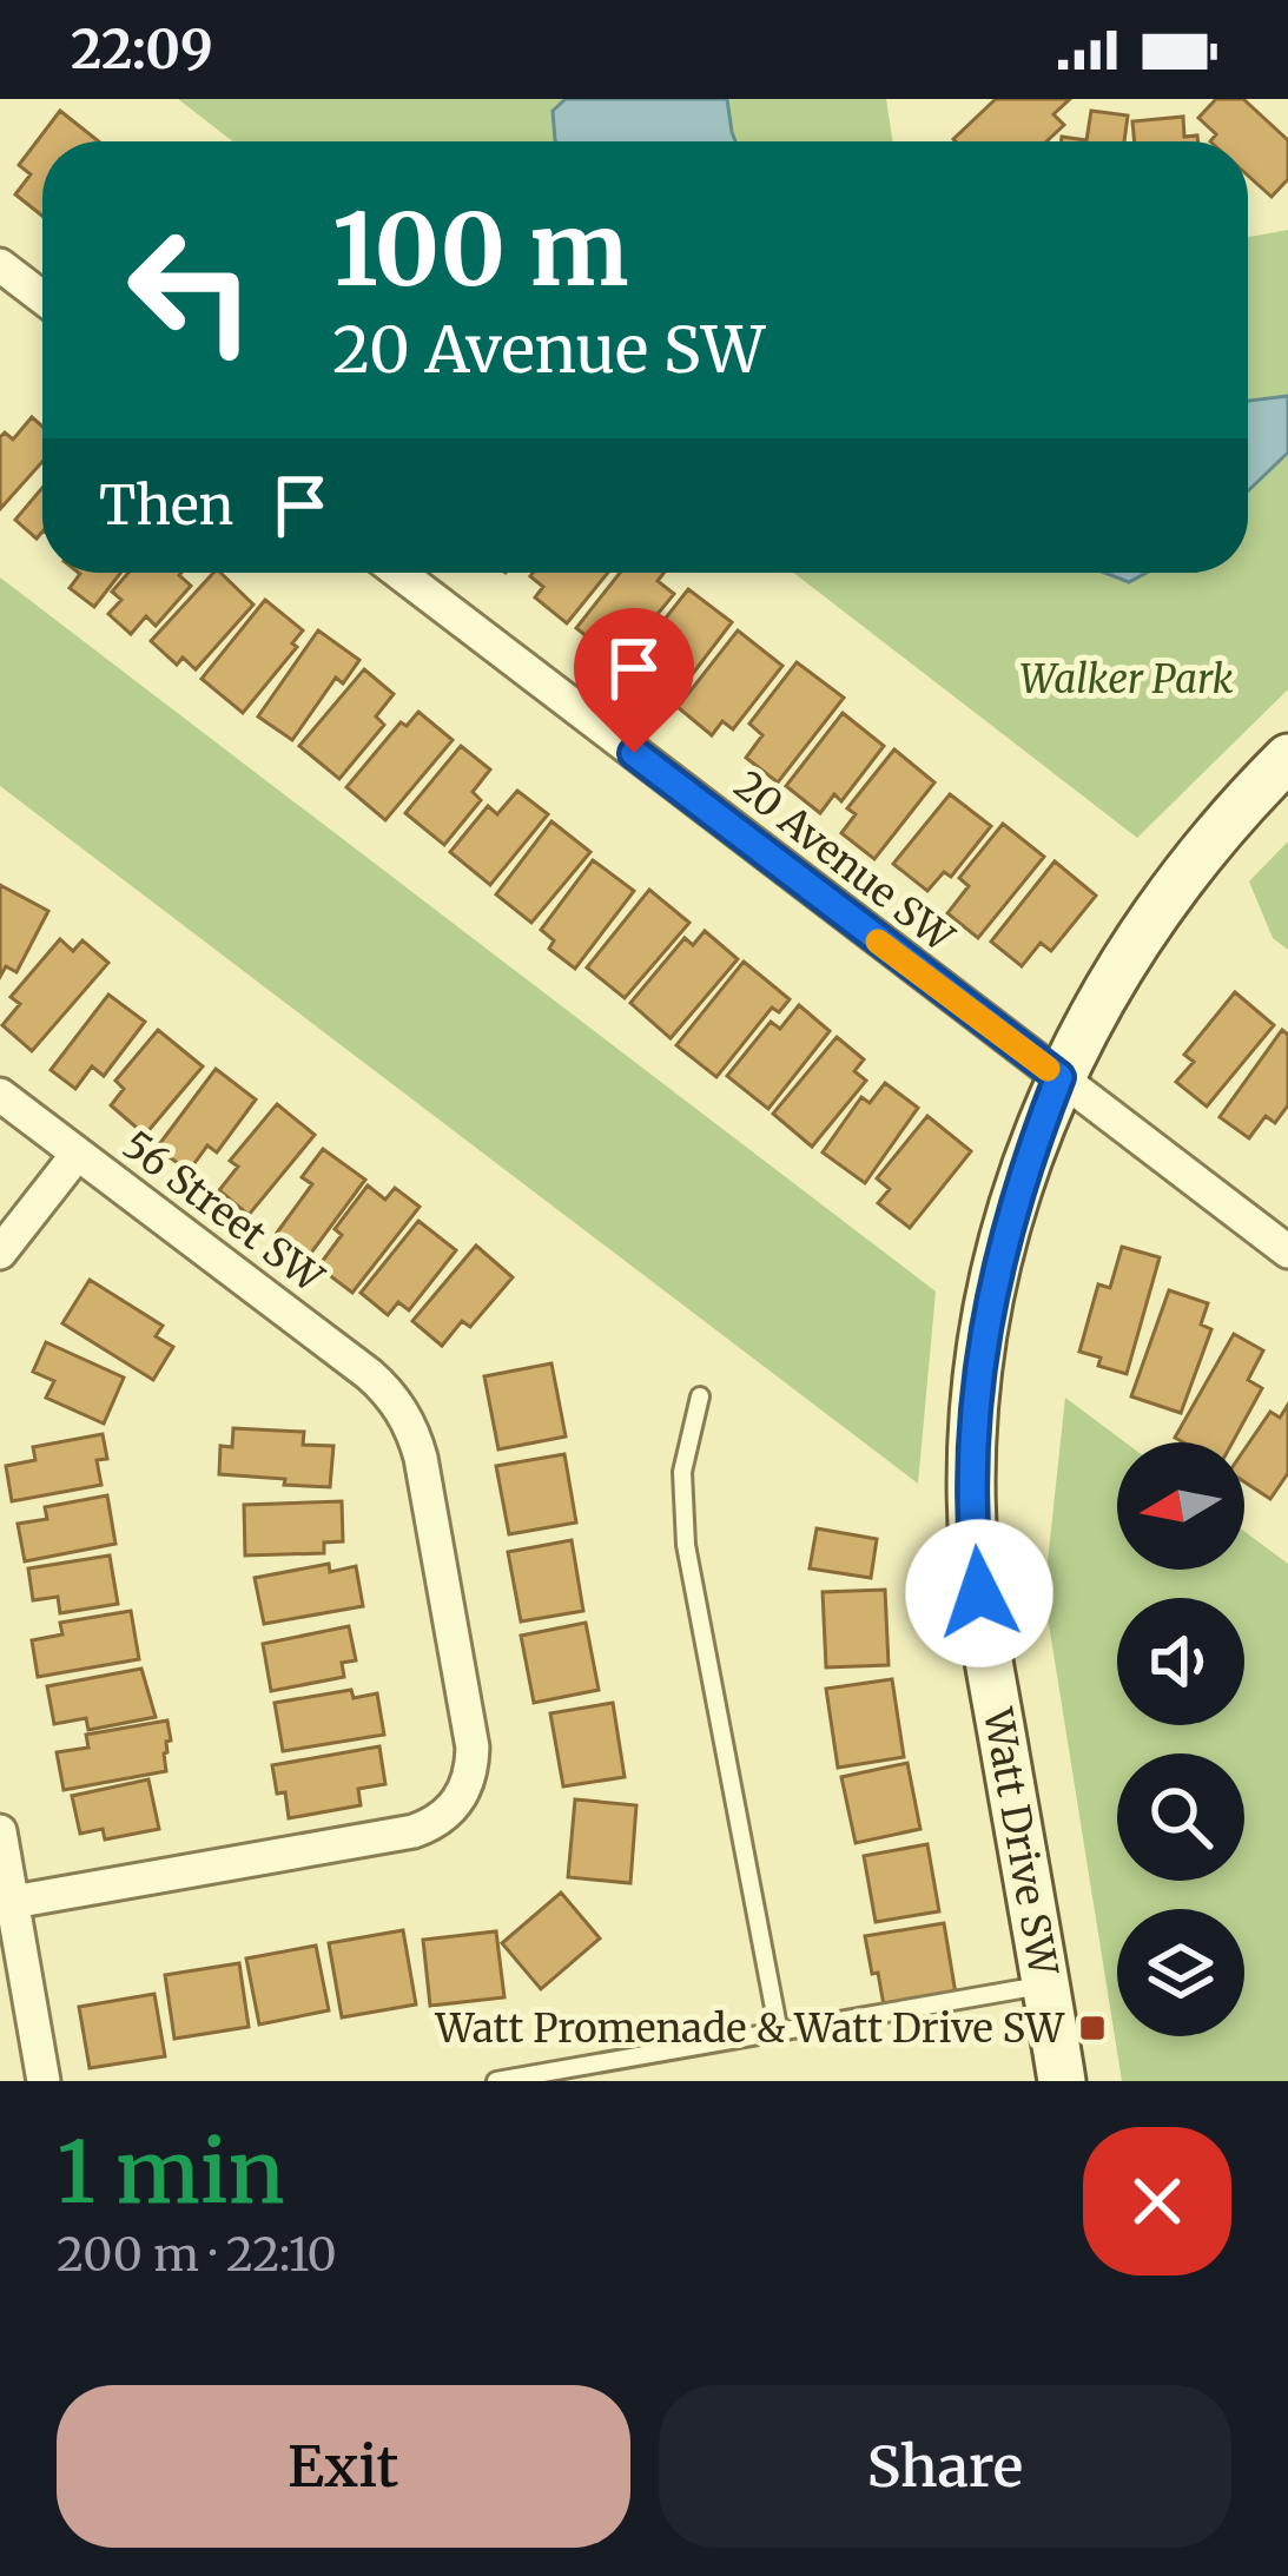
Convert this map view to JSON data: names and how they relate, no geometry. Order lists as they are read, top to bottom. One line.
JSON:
{"streets":{"street":["20 Avenue SW","56 Street SW","Watt Drive SW"]},"crossings":[["20 Avenue SW","Watt Drive SW"]],"parks":["Walker Park"],"places":{"transit":["Watt Promenade & Watt Drive SW"]},"north":"left","page":{"status":"22:09","turn":["100 m","20 Avenue SW"],"then":"Then","heading":["1 min","200 m · 22:10"],"buttons":["Exit","Share"]}}
